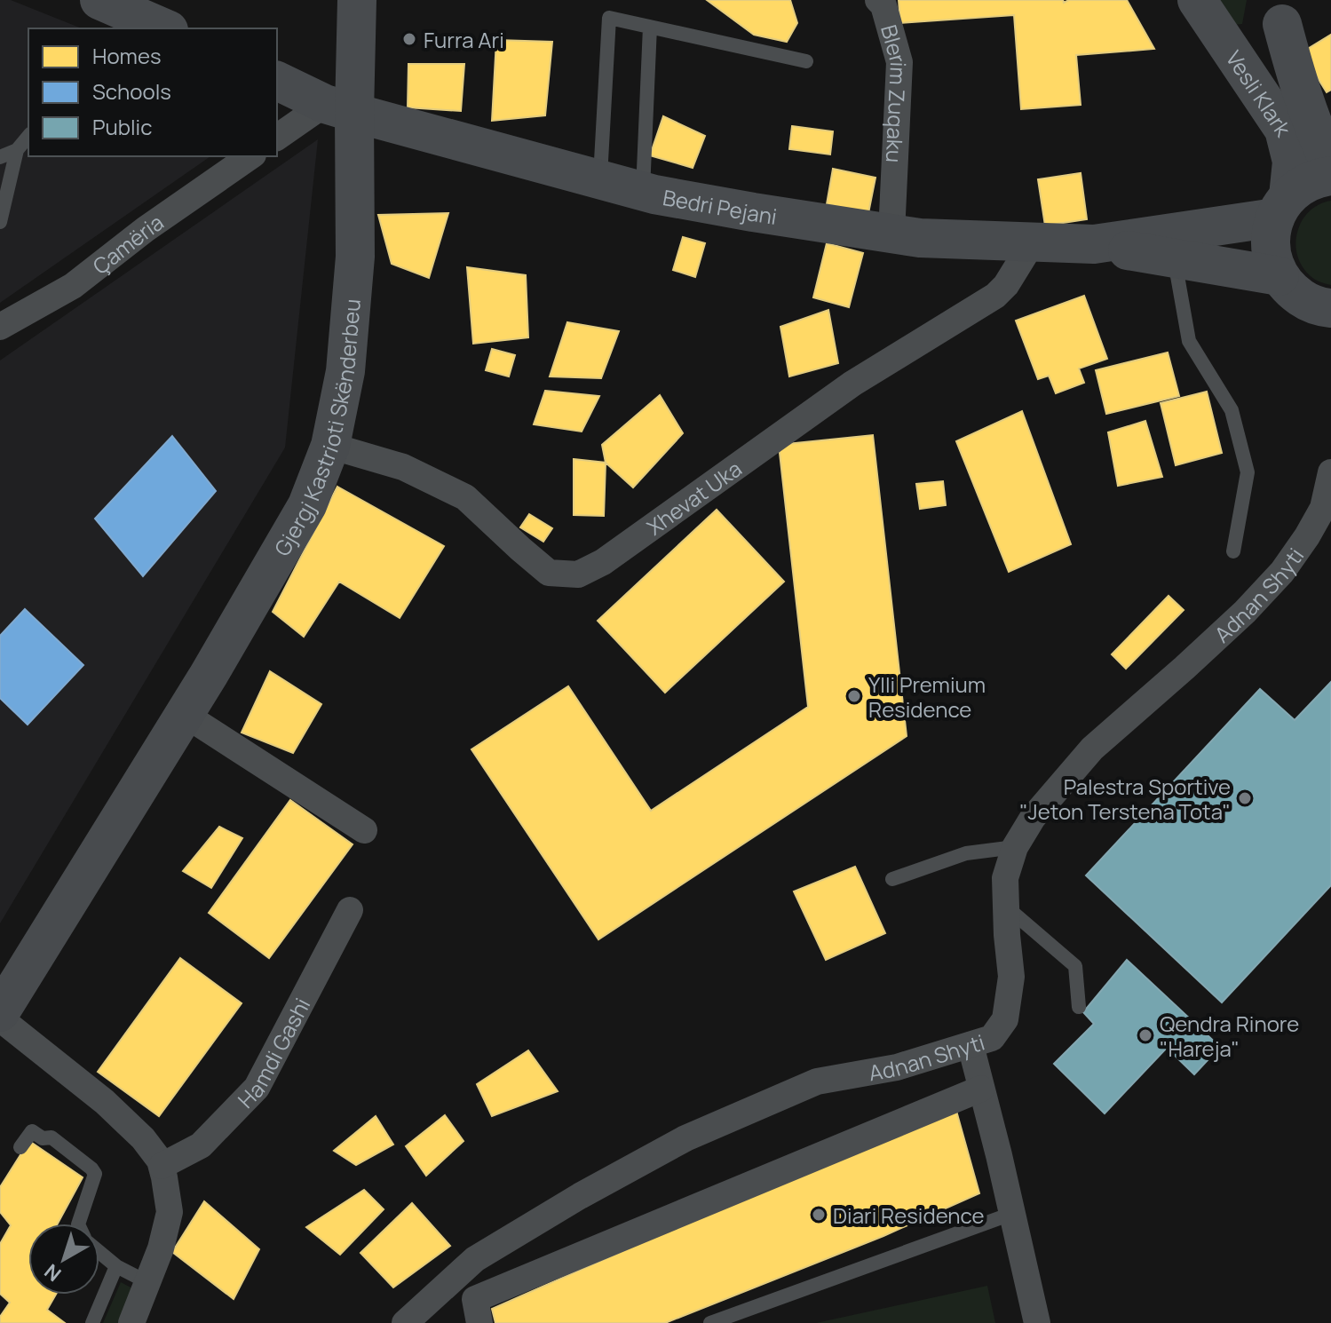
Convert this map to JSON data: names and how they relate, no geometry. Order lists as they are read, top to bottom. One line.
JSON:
{"streets":{"street":["Blerim Zuqaku","Vesli Klark","Bedri Pejani","Çamëria","Gjergj Kastrioti Skënderbeu","Xhevat Uka","Adnan Shyti","Hamdi Gashi"]},"crossings":[["Blerim Zuqaku","Bedri Pejani"],["Vesli Klark","Bedri Pejani"],["Bedri Pejani","Gjergj Kastrioti Skënderbeu"],["Bedri Pejani","Xhevat Uka"],["Gjergj Kastrioti Skënderbeu","Xhevat Uka"]],"places":["Furra Ari","Ylli Premium Residence","Palestra Sportive \"Jeton Terstena Tota\"","Qendra Rinore \"Hareja\"","Diari Residence"],"legend":["Homes","Schools","Public"],"north":"bottom left"}
